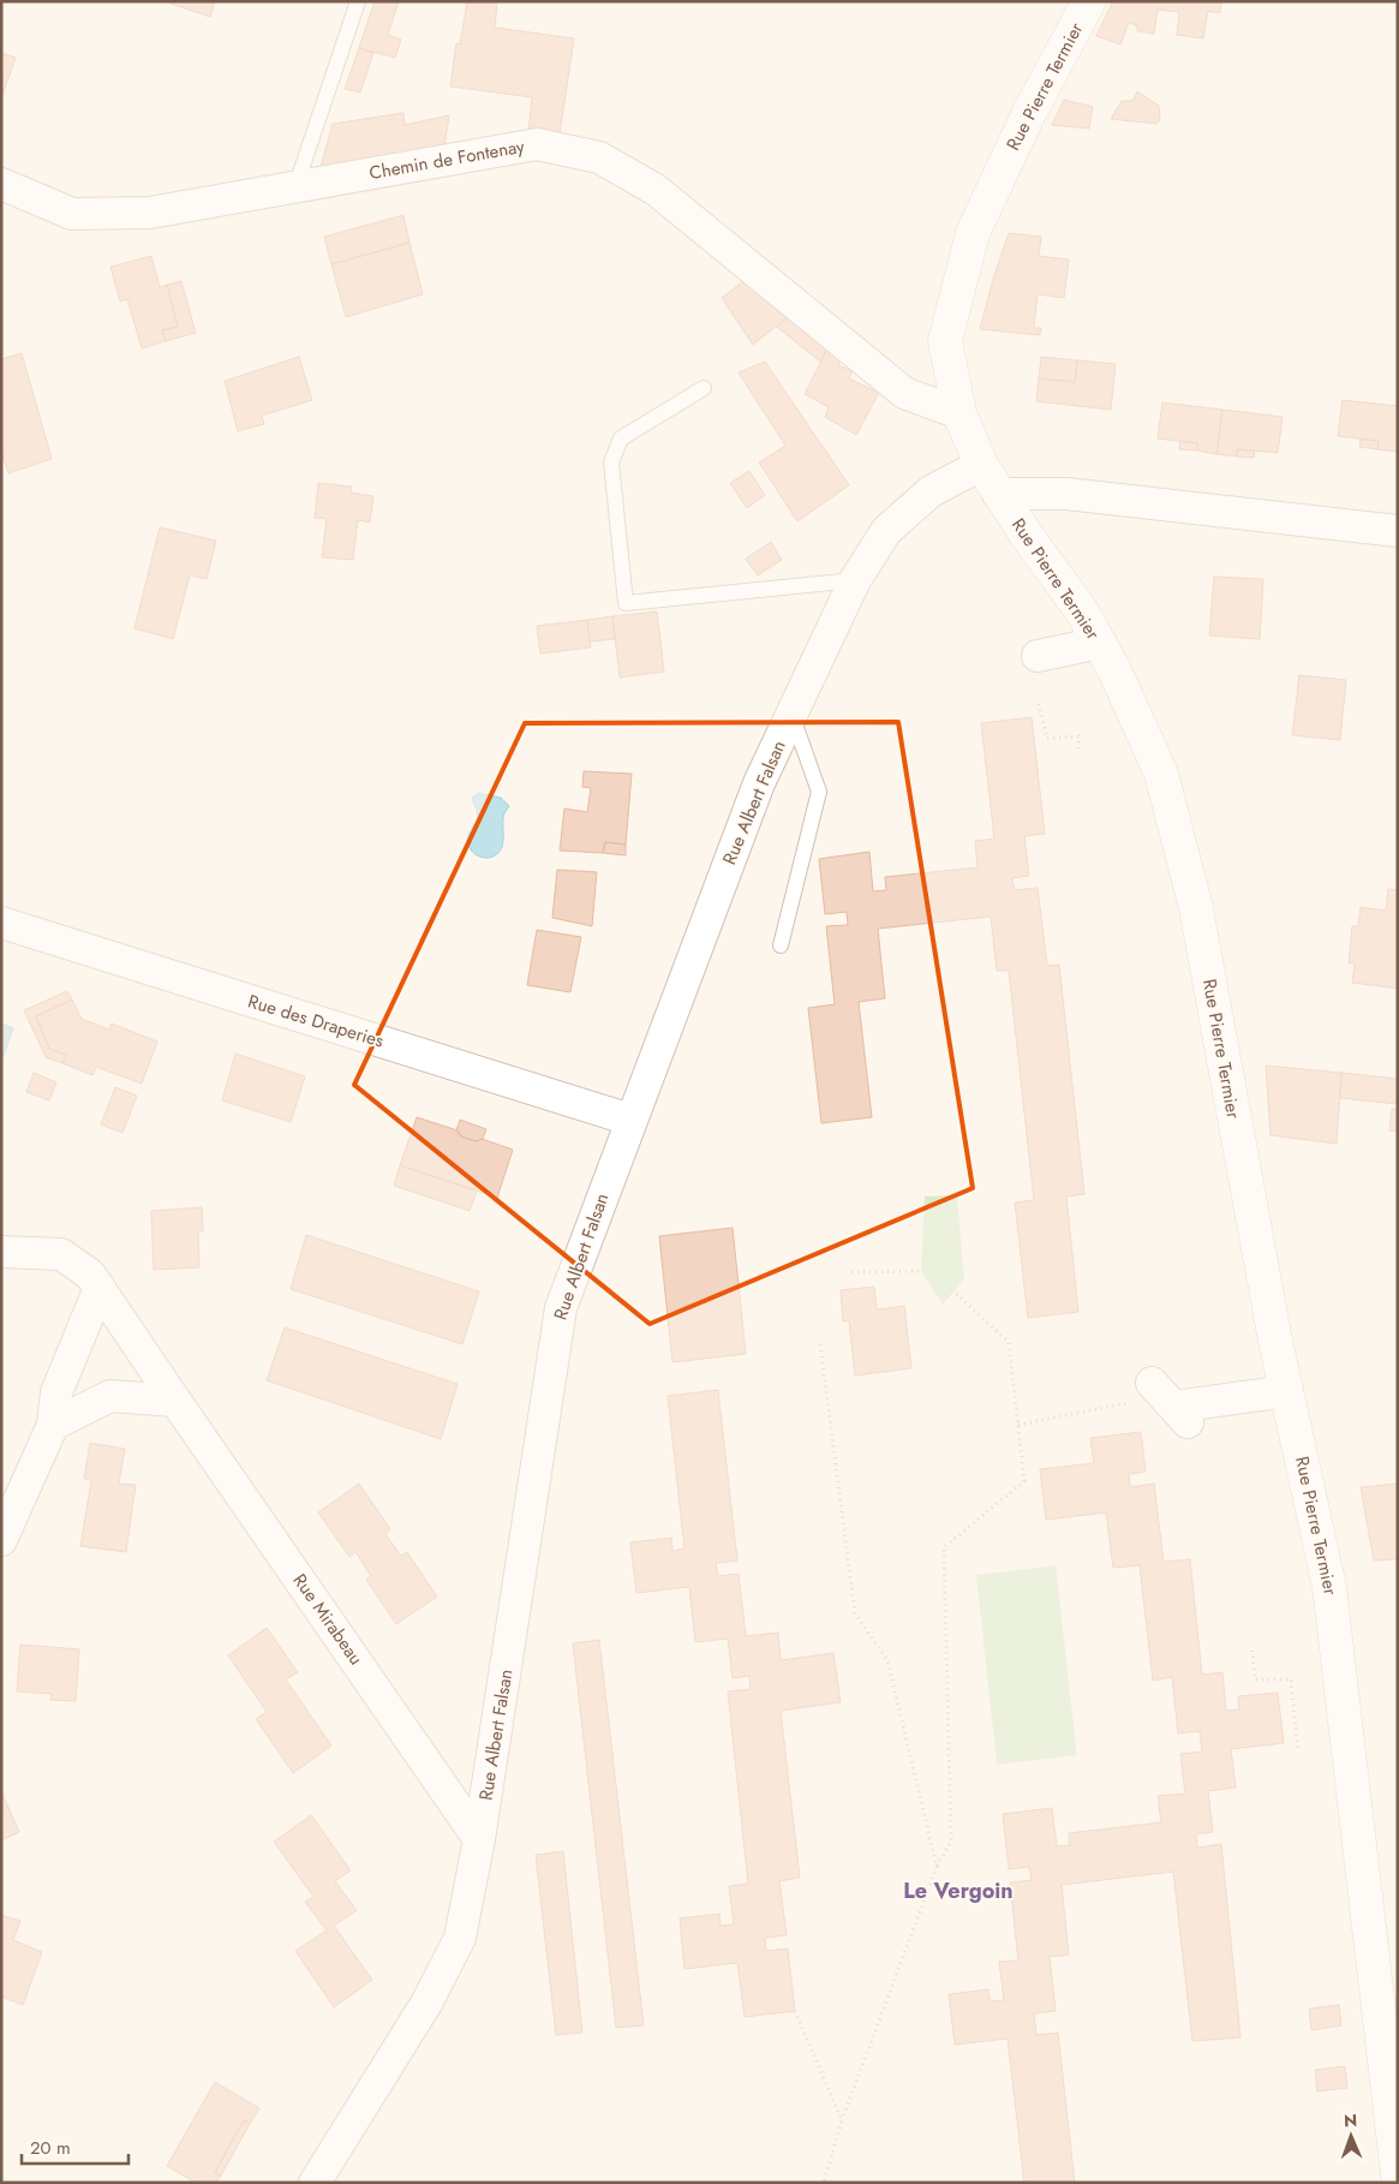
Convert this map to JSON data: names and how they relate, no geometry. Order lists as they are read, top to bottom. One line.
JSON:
{"streets":{"street":["Rue Pierre Termier","Chemin de Fontenay","Rue Albert Falsan","Rue des Draperies","Rue Mirabeau"]},"crossings":[["Rue Pierre Termier","Chemin de Fontenay"],["Rue Pierre Termier","Rue Albert Falsan"],["Rue Albert Falsan","Rue des Draperies"],["Rue Albert Falsan","Rue Mirabeau"]],"districts":["Le Vergoin"],"scale_bar":"20 m","north":"top"}
